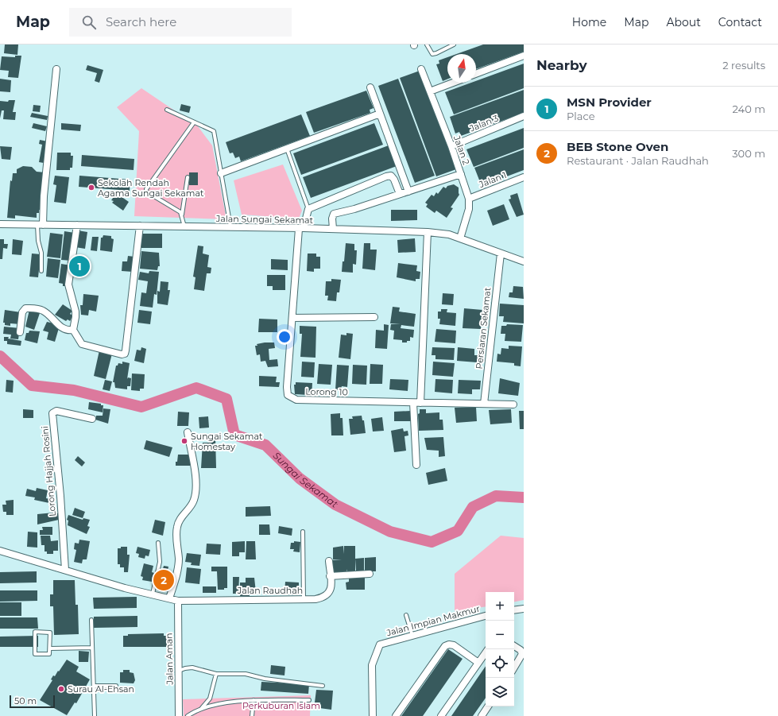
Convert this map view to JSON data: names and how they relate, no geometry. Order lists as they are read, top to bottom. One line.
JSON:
{"streets":{"street":["Jalan 3","Jalan 2","Jalan 1","Jalan Sungai Sekamat","Persiaran Sekamat","Lorong 10","Lorong Hajjah Rosini","Jalan Raudhah","Jalan Impian Makmur","Jalan Aman"]},"crossings":[["Jalan 3","Jalan 2"],["Jalan 2","Jalan 1"],["Jalan 2","Jalan Sungai Sekamat"],["Jalan Sungai Sekamat","Persiaran Sekamat"],["Jalan Sungai Sekamat","Lorong 10"],["Persiaran Sekamat","Lorong 10"],["Lorong Hajjah Rosini","Jalan Raudhah"],["Jalan Raudhah","Jalan Aman"]],"water":["Sungai Sekamat"],"parks":["Perkuburan Islam"],"places":["Sekolah Rendah Agama Sungai Sekamat","Sungai Sekamat Homestay","Surau Al-Ehsan"],"scale_bar":"50 m","north":"top","page":{"header":"Map","search":"Search here","nav":["Home","Map","About","Contact"],"heading":["Nearby","2 results"],"list":[{"mark":"1","name":"MSN Provider","note":"Place","value":"240 m"},{"mark":"2","name":"BEB Stone Oven","note":"Restaurant · Jalan Raudhah","value":"300 m"}],"pins":["1","2"],"map_buttons":["+","−"],"scale":"50 m"}}
